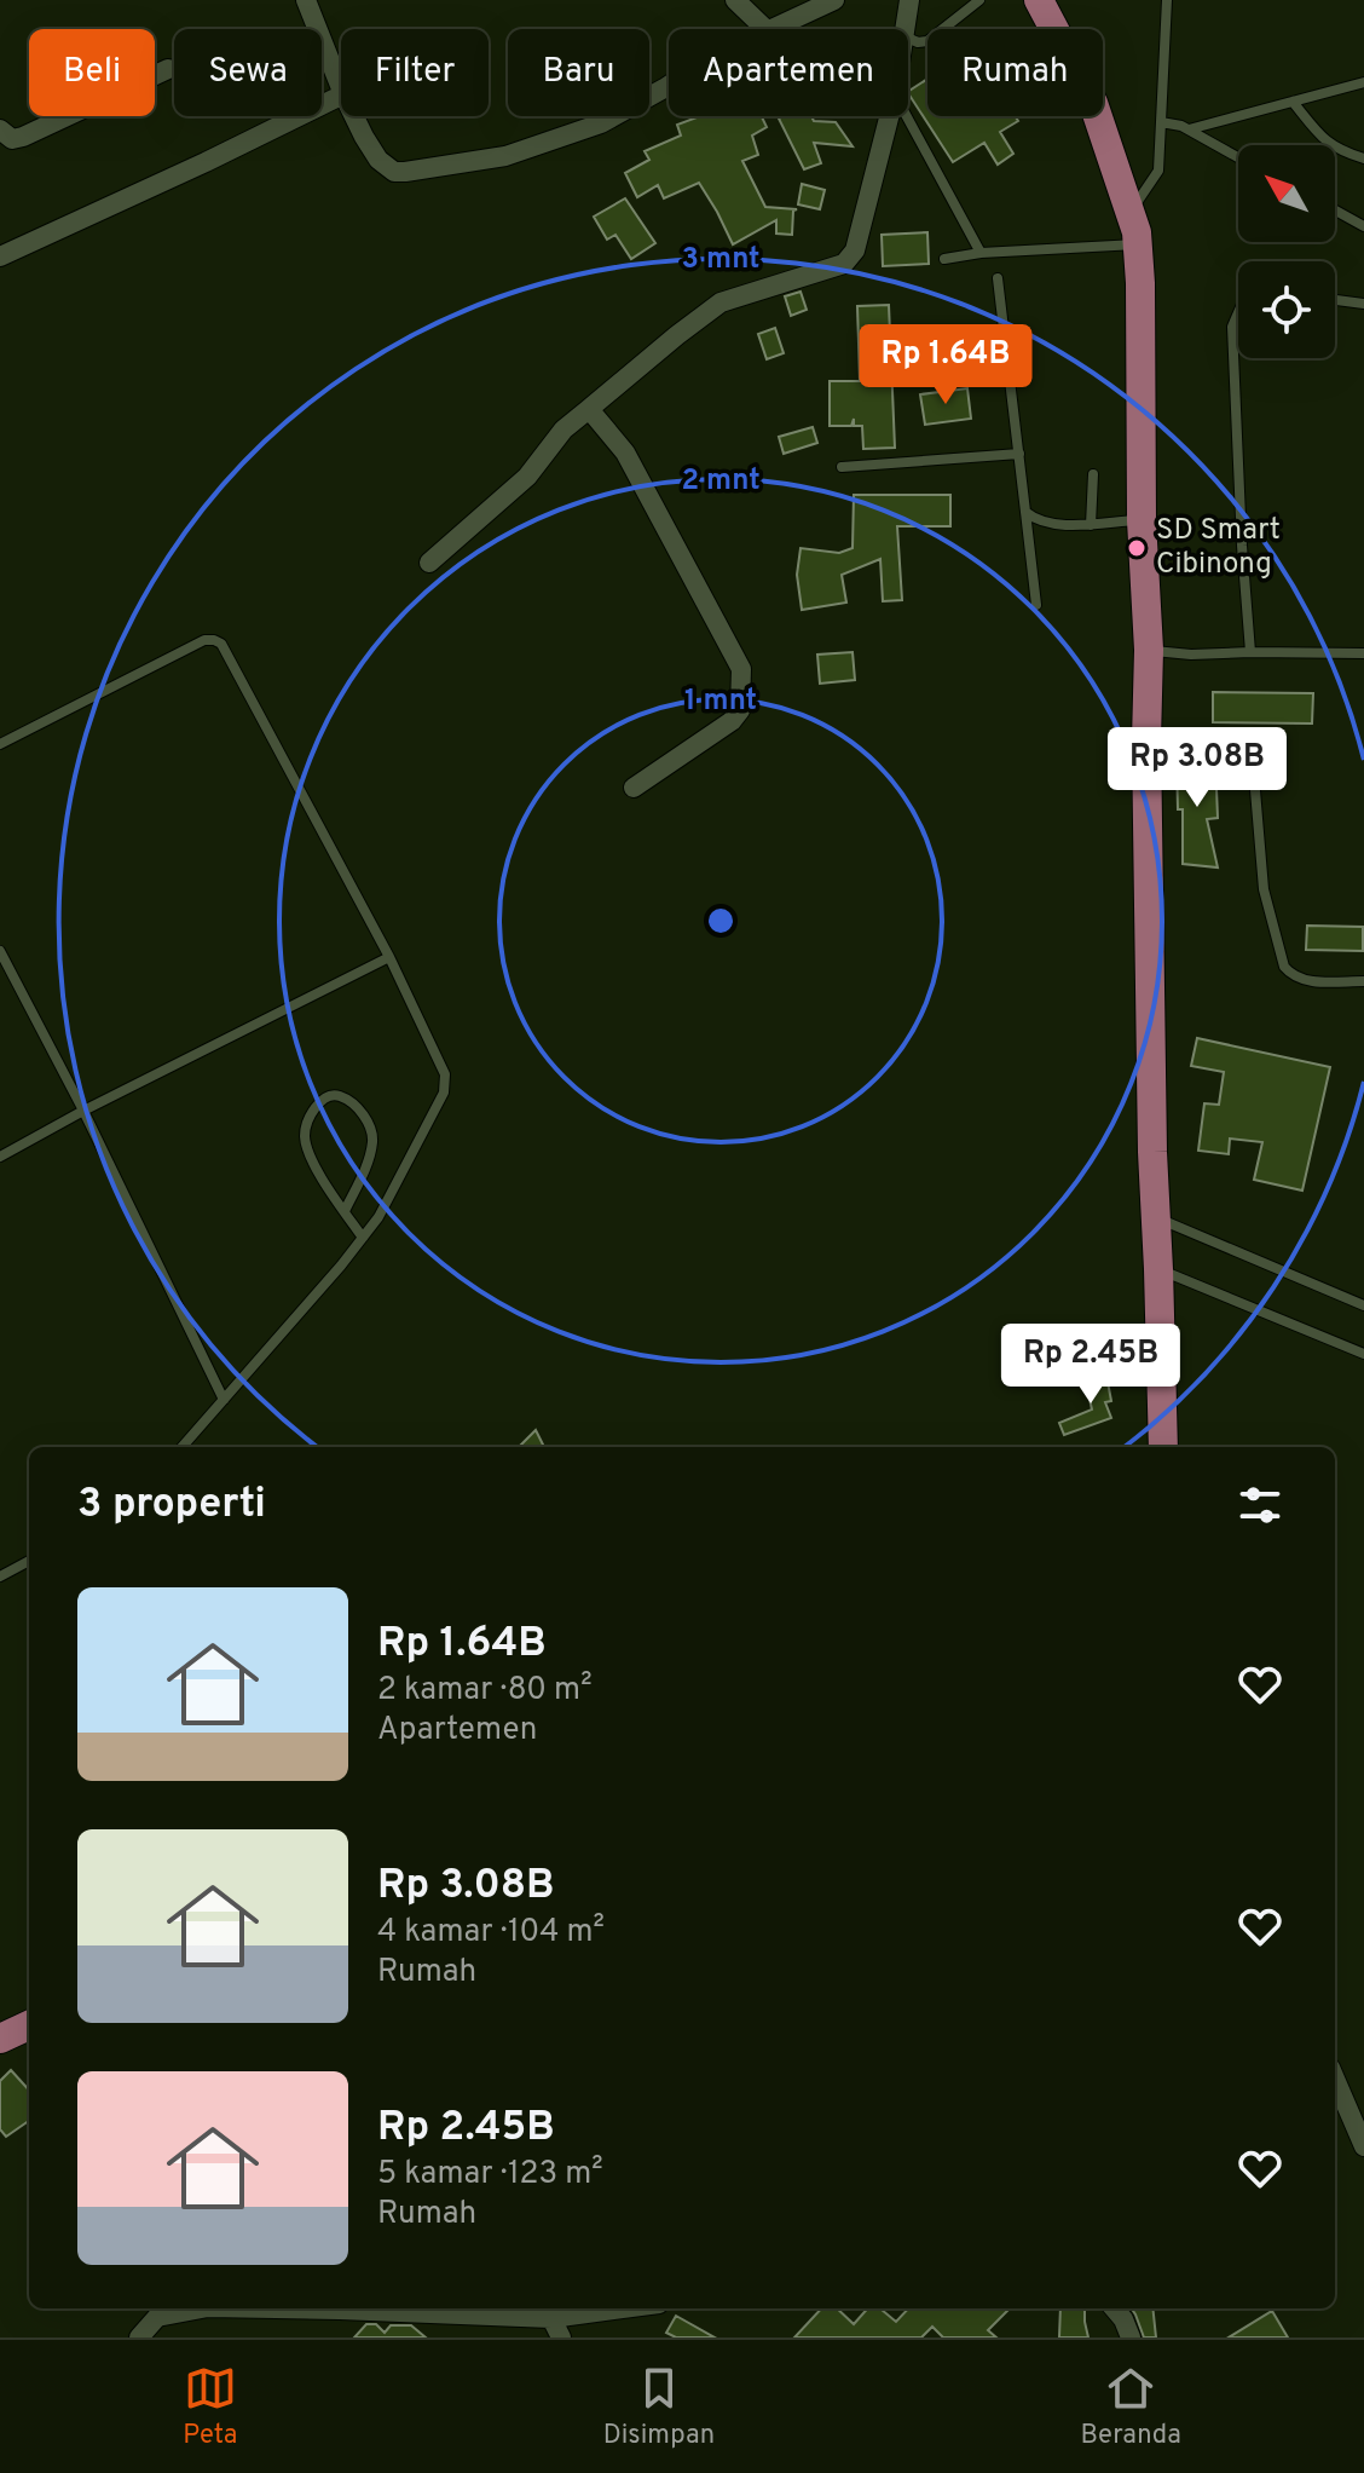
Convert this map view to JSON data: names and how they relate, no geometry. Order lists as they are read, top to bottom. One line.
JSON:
{"places":["SD Smart Cibinong"],"north":"top left","page":{"chip":["Beli","Sewa","Filter","Baru","Apartemen","Rumah"],"price":["Rp 1.64B","Rp 3.08B","Rp 2.45B"],"heading":"3 properti","list":[{"name":"Rp 1.64B","note":"2 kamar · 80 m² · Apartemen"},{"name":"Rp 3.08B","note":"4 kamar · 104 m² · Rumah"},{"name":"Rp 2.45B","note":"5 kamar · 123 m² · Rumah"}],"tabs":["Peta","Disimpan","Beranda"]},"rings":["3 mnt","2 mnt","1 mnt"]}
